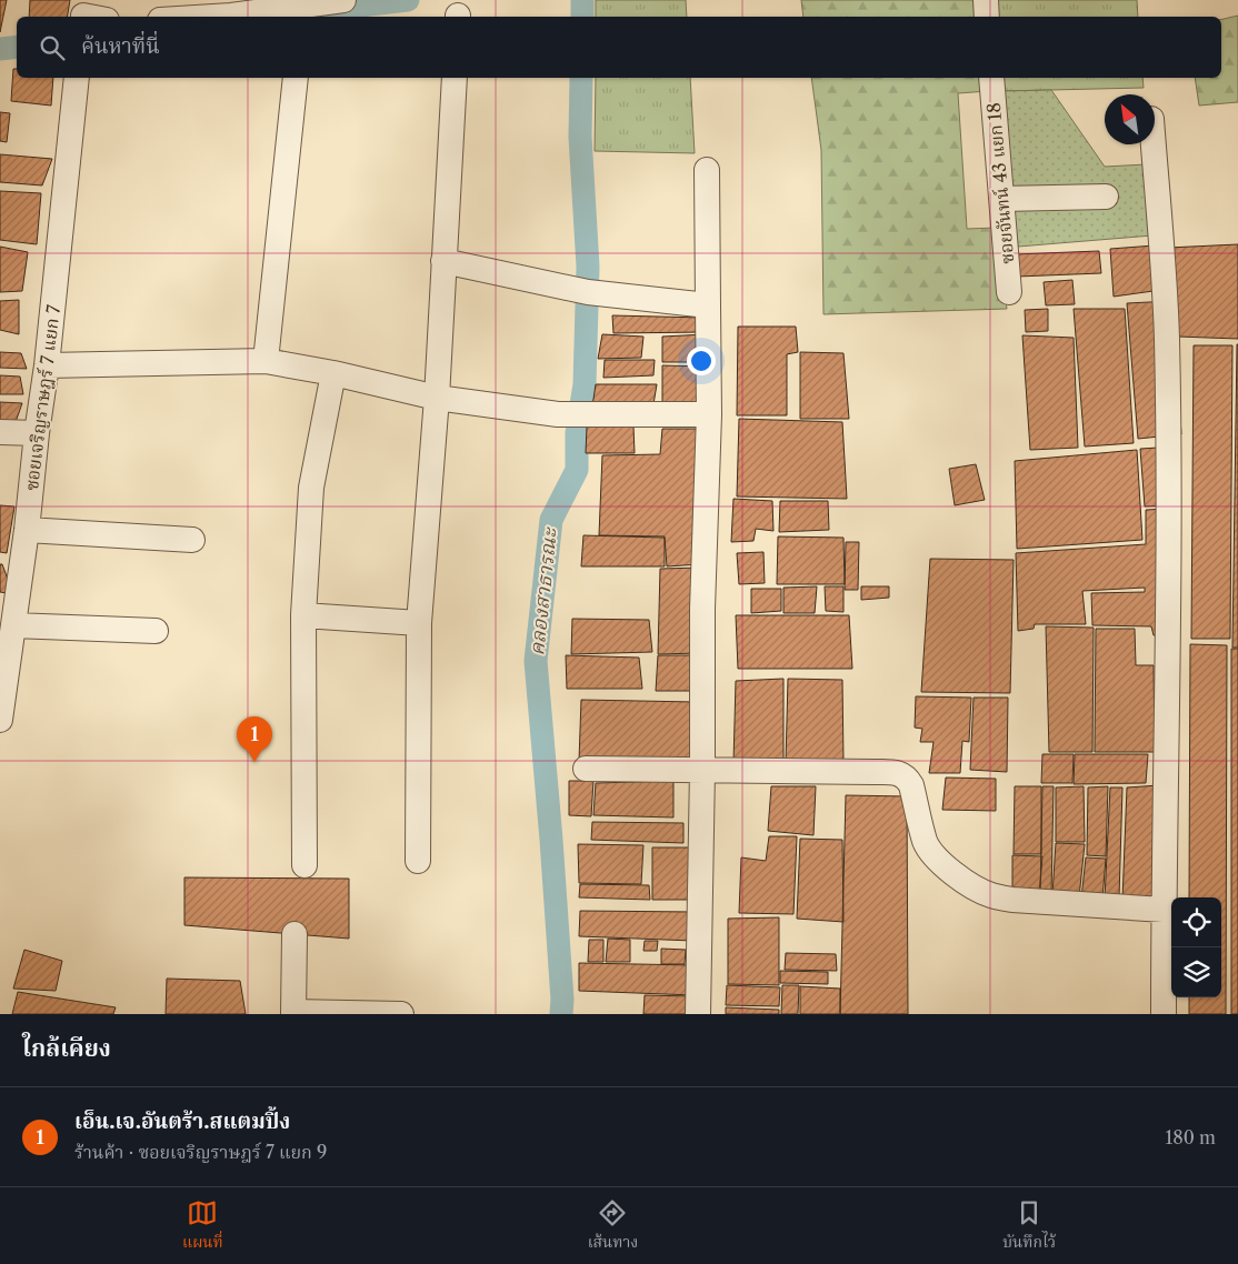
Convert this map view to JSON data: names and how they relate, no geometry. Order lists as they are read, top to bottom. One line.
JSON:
{"streets":{"street":["ซอยจันทน์ 43 แยก 18","ซอยเจริญราษฎร์ 7 แยก 7"]},"water":["คลองสาธารณะ"],"north":"top left","page":{"search":"ค้นหาที่นี่","pins":"1","heading":"ใกล้เคียง","list":[{"mark":"1","name":"เอ็น.เจ.อันตร้า.สแตมปิ้ง","note":"ร้านค้า · ซอยเจริญราษฎร์ 7 แยก 9","value":"180 m"}],"nav":["แผนที่","เส้นทาง","บันทึกไว้"]}}
